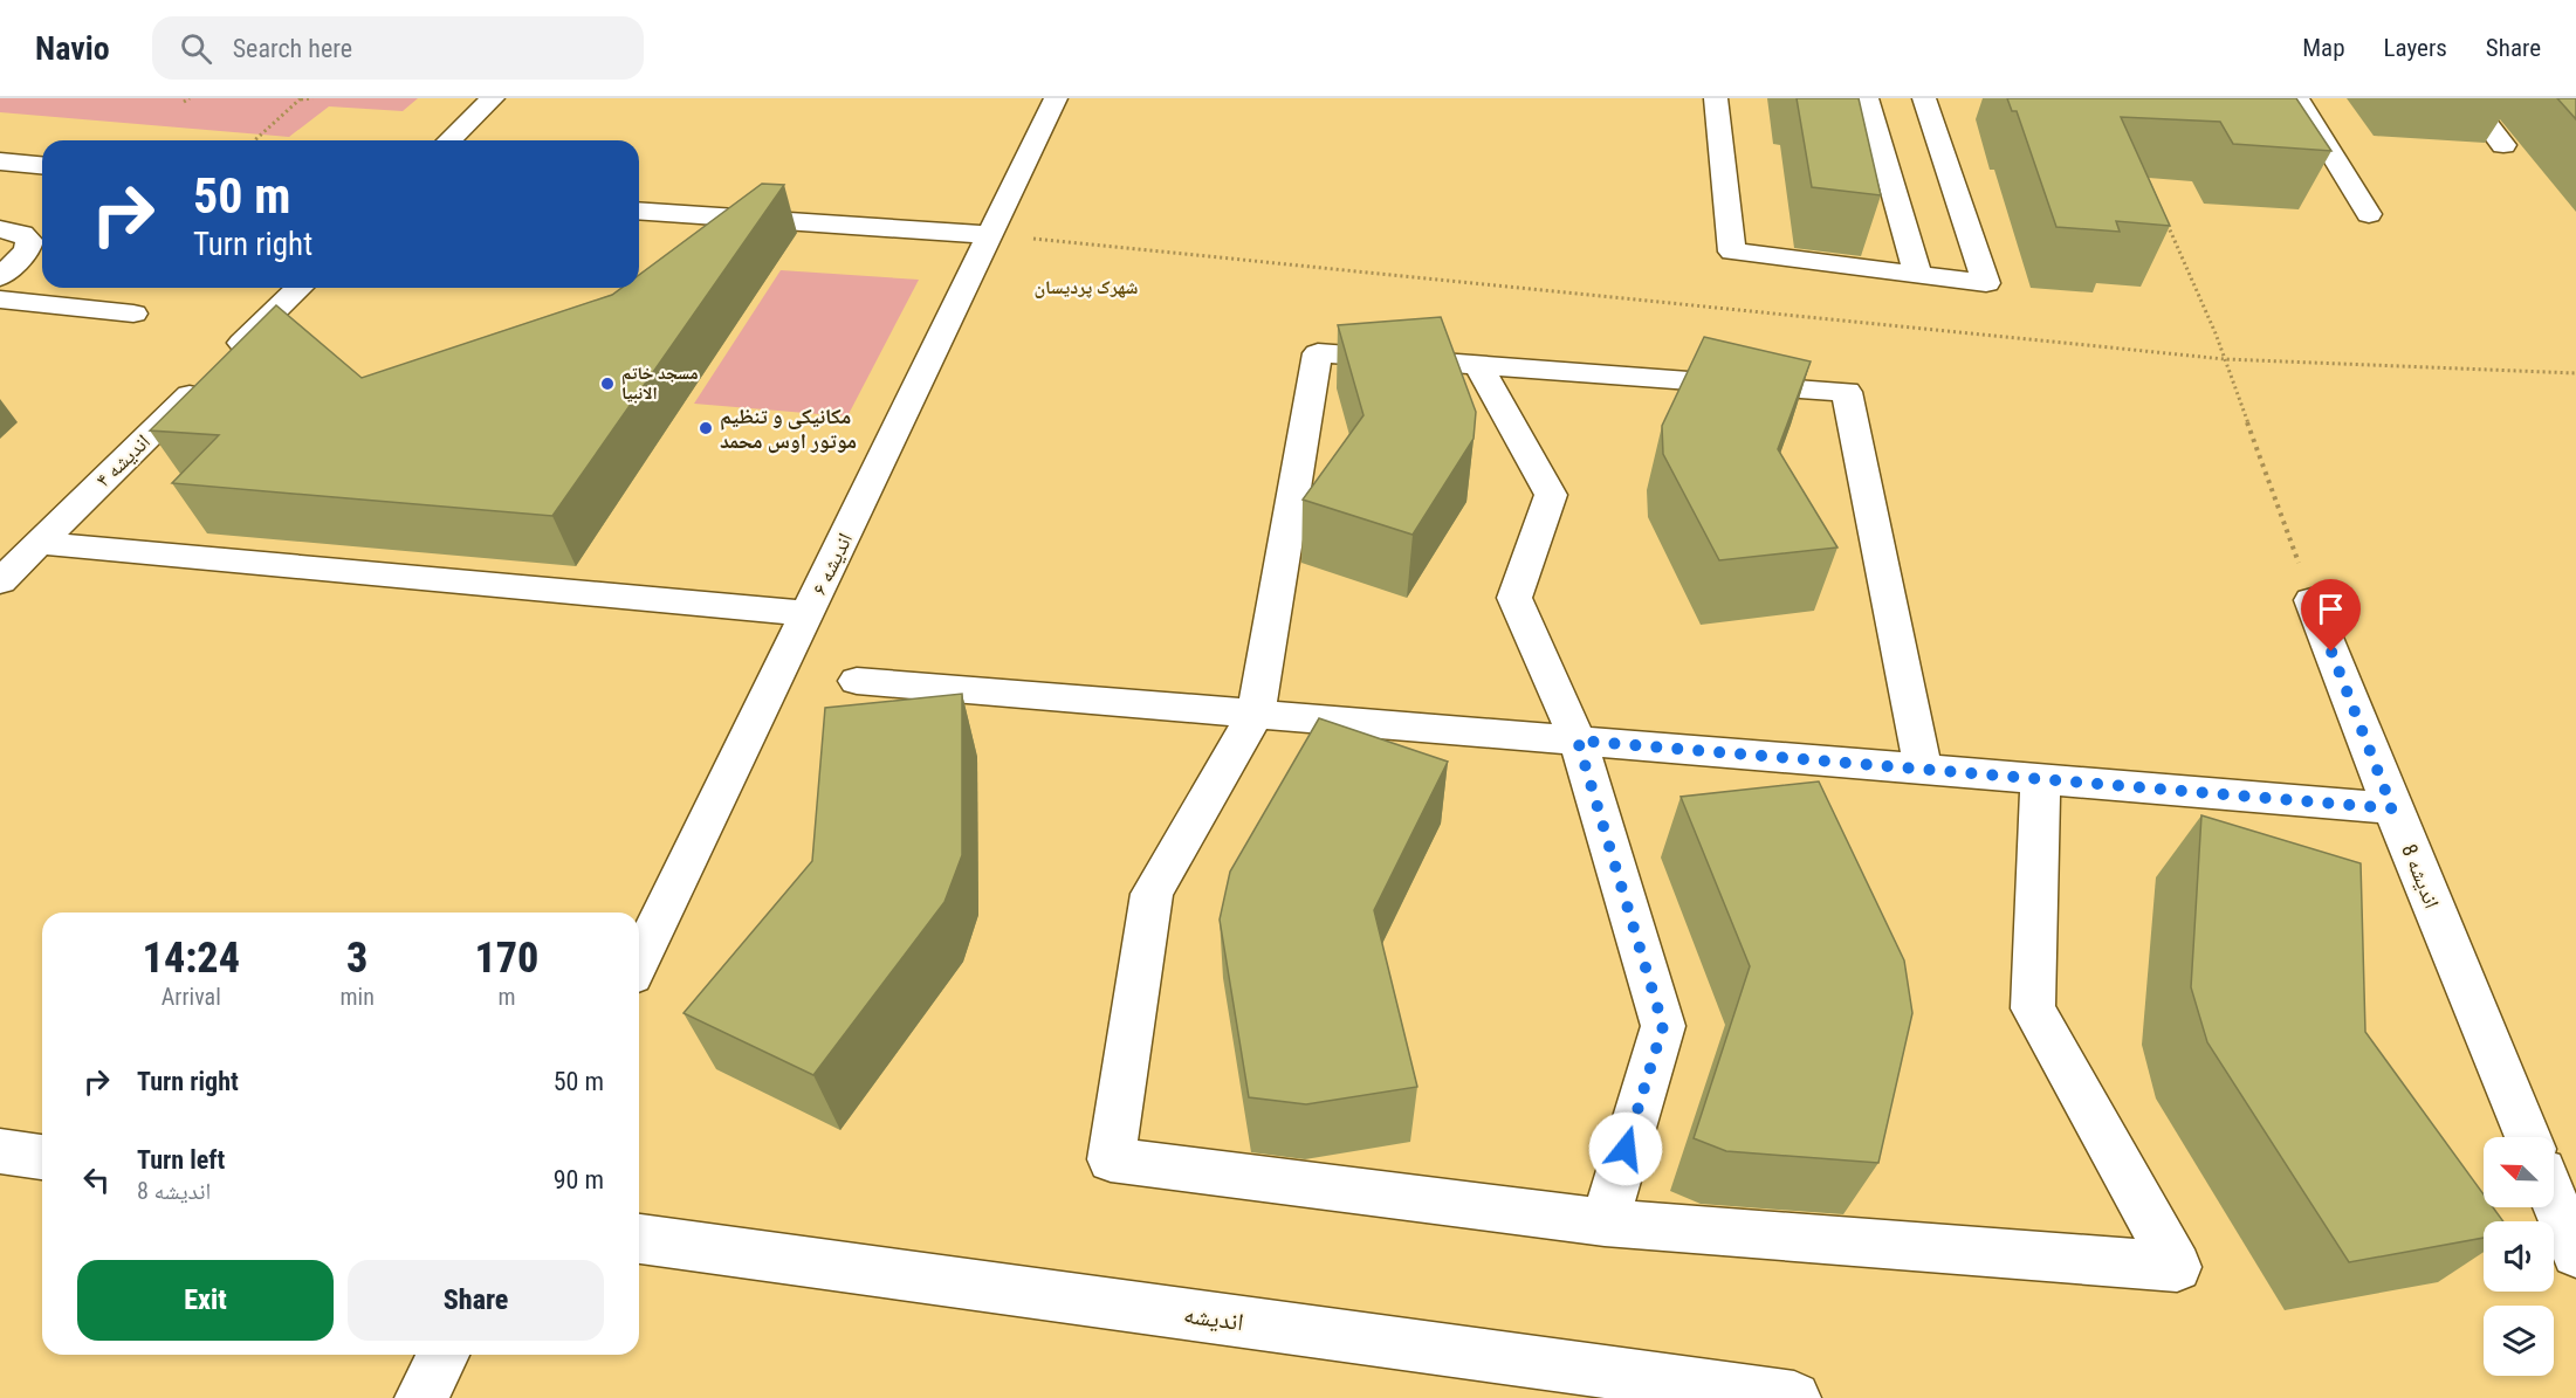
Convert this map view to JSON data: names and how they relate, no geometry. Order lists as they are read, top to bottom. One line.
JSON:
{"streets":{"street":["انديشه ۴","اندیشه ۶","اندیشه 8","انديشه"]},"districts":["شهرک پردیسان"],"places":["مسجد خاتم الانبیا","مکانیکی و تنظیم موتور اوس محمد"],"north":"top left","page":{"header":"Navio","search":"Search here","nav":["Map","Layers","Share"],"turn":["50 m","Turn right"],"eta":["14:24","Arrival","3","min","170","m"],"list":[{"name":"Turn right","value":"50 m"},{"name":"Turn left","note":"اندیشه 8","value":"90 m"}],"buttons":["Exit","Share"]}}
